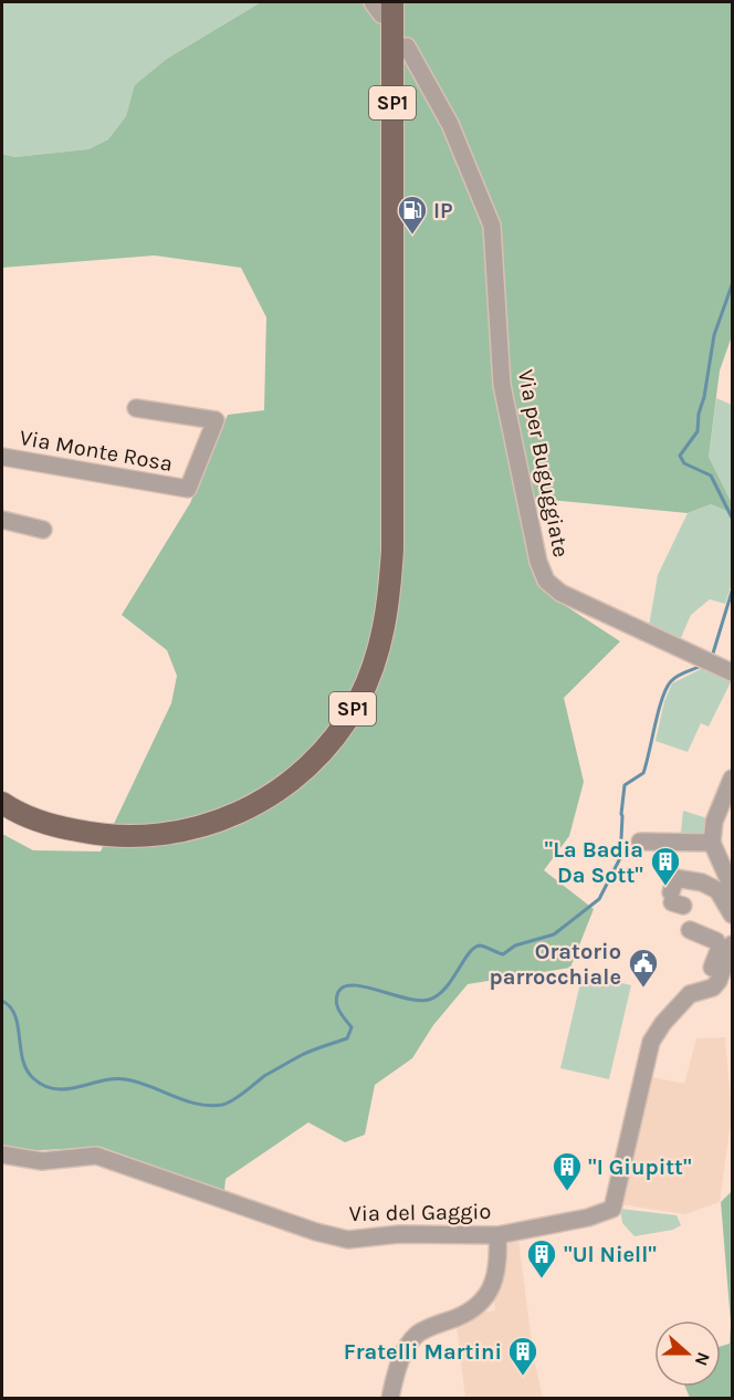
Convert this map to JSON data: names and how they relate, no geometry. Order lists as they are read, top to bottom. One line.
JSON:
{"streets":{"main road":["SP1"],"street":["Via Monte Rosa","Via per Buguggiate","Via del Gaggio"]},"places":{"fuel station":["IP"],"building":["\"La Badia Da Sott\"","\"I Giupitt\"","\"Ul Niell\"","Fratelli Martini"],"public building":["Oratorio parrocchiale"]},"north":"right"}
